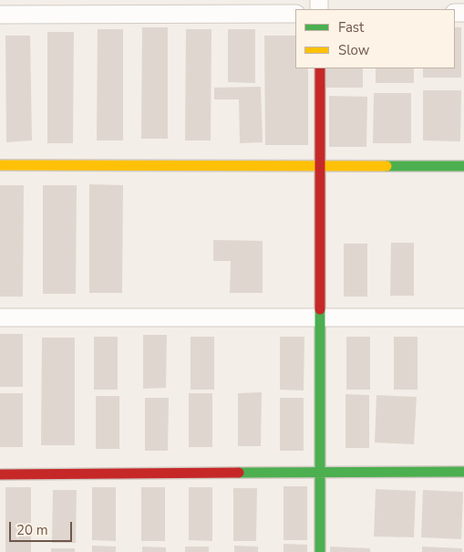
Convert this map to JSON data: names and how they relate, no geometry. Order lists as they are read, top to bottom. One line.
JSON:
{"legend":["Fast","Slow"],"scale_bar":"20 m"}
